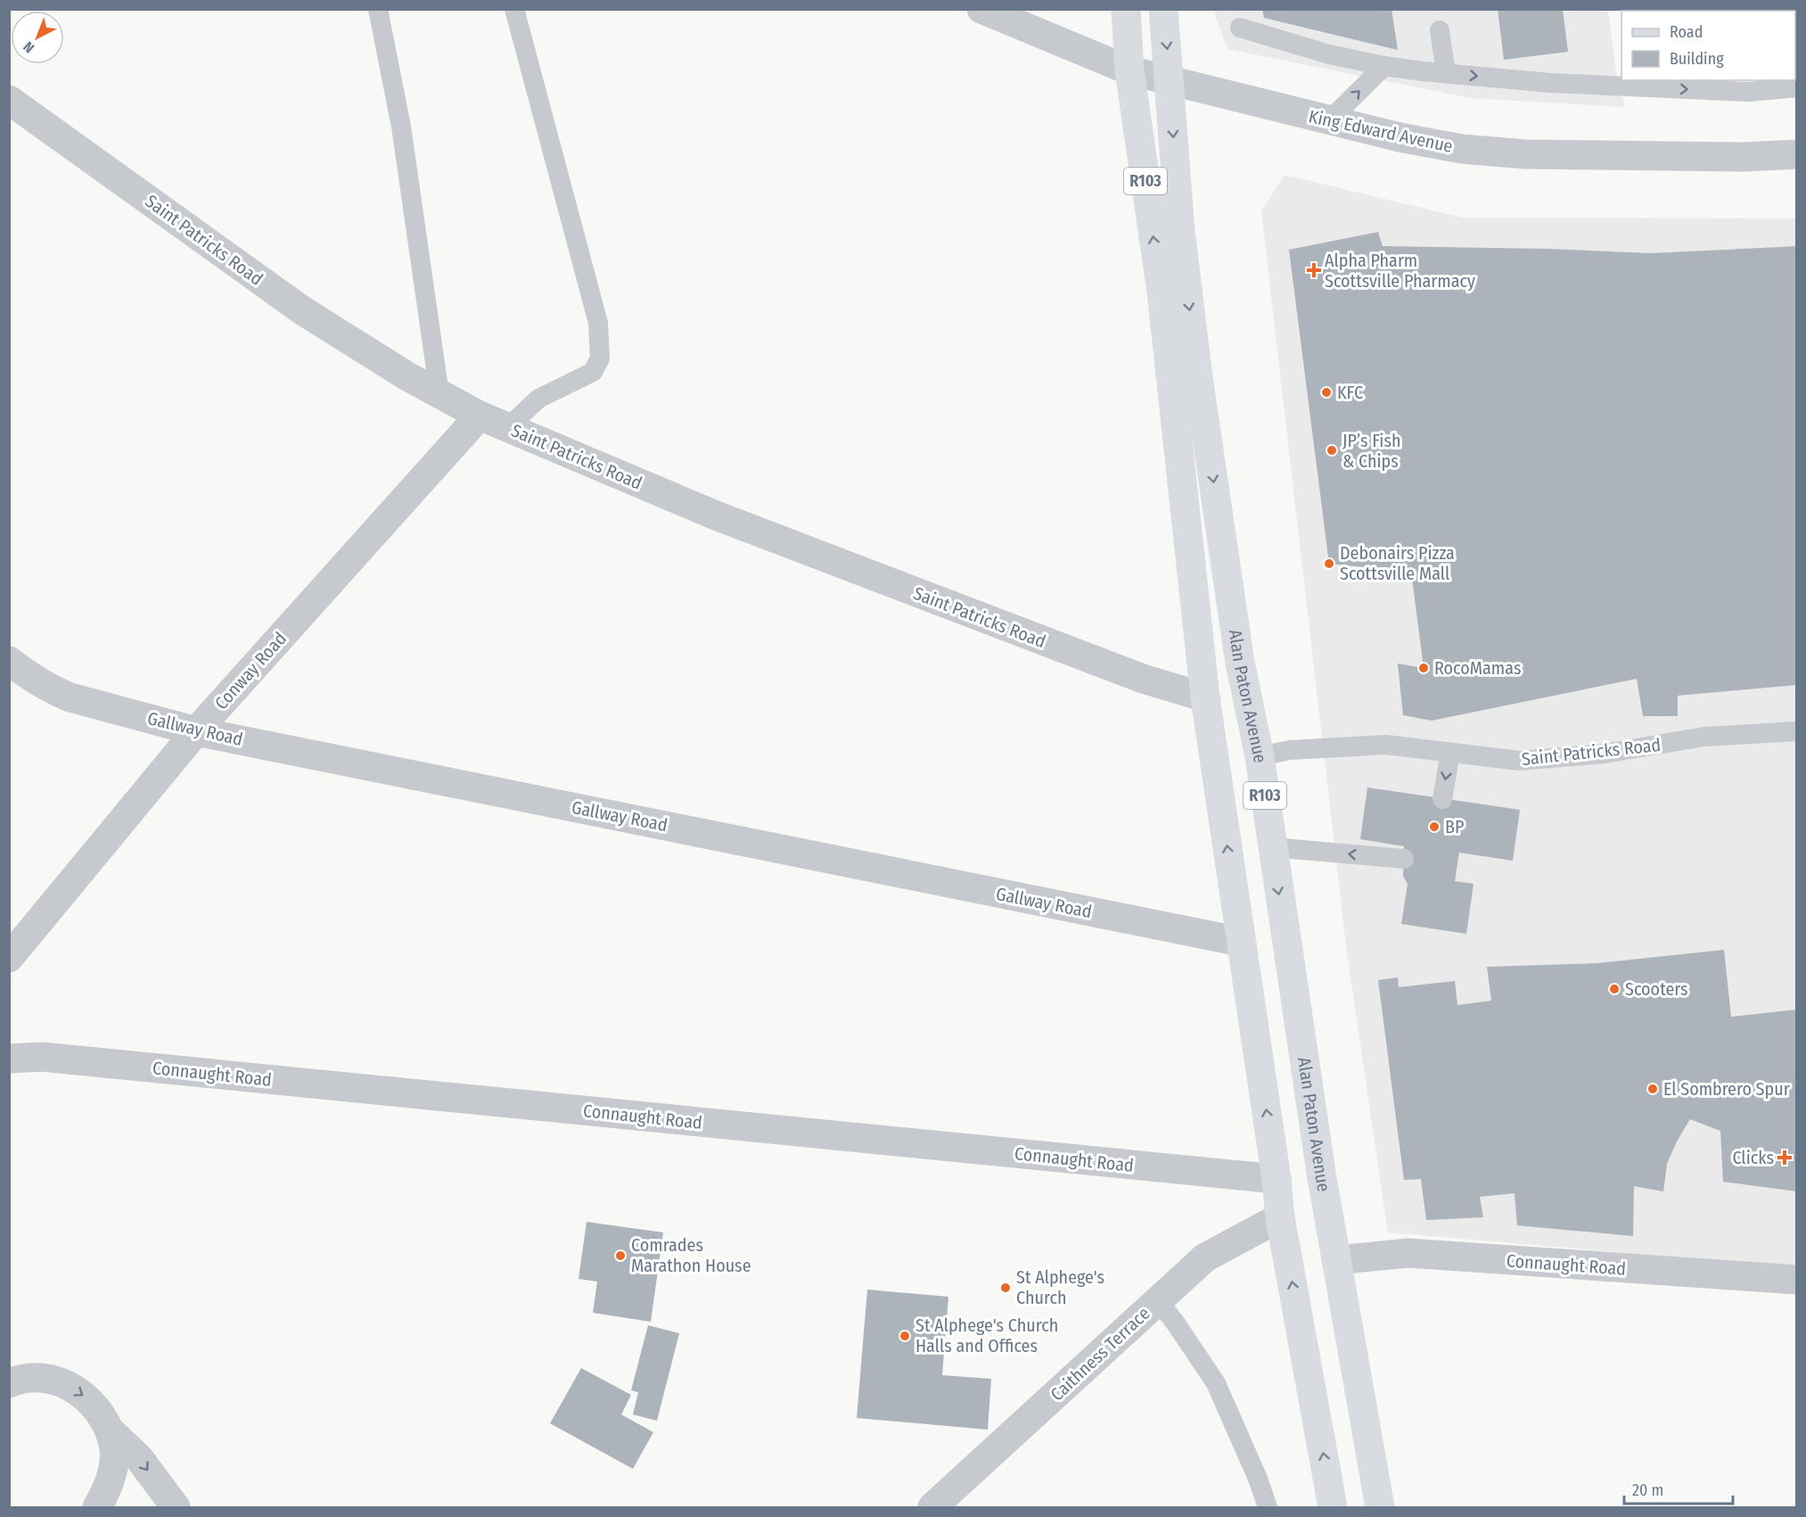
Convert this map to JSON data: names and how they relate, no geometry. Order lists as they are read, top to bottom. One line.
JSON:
{"streets":{"main road":["R103","Alan Paton Avenue"],"street":["King Edward Avenue","Saint Patricks Road","Conway Road","Gallway Road","Connaught Road","Caithness Terrace"]},"crossings":[["King Edward Avenue","R103"],["King Edward Avenue","Alan Paton Avenue"],["R103","Saint Patricks Road"],["R103","Gallway Road"],["R103","Connaught Road"],["R103","Caithness Terrace"],["Saint Patricks Road","Conway Road"],["Saint Patricks Road","Alan Paton Avenue"],["Conway Road","Gallway Road"],["Alan Paton Avenue","Connaught Road"]],"places":{"health":["Alpha Pharm Scottsville Pharmacy","Clicks"],"other":["KFC","JP’s Fish & Chips","Debonairs Pizza Scottsville Mall","RocoMamas","BP","Scooters","El Sombrero Spur","Comrades Marathon House","St Alphege's Church","St Alphege's Church Halls and Offices"]},"legend":["Road","Building"],"scale_bar":"20 m","north":"bottom left"}
